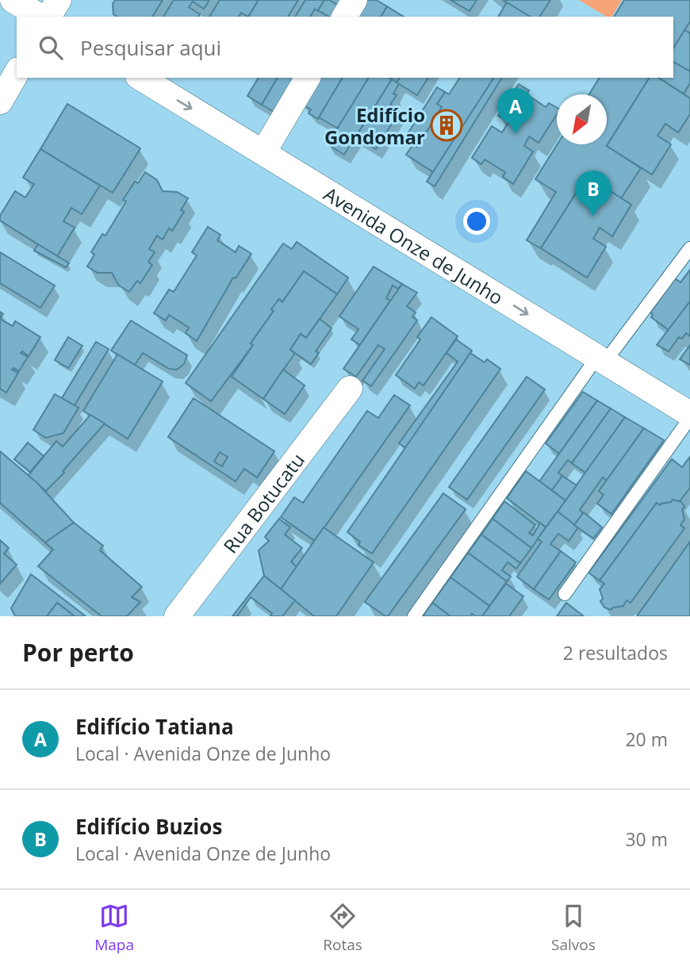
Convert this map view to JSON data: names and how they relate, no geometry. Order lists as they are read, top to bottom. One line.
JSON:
{"streets":{"street":["Avenida Onze de Junho","Rua Botucatu"]},"one_way":["Avenida Onze de Junho"],"places":{"building":["Edifício Gondomar"]},"north":"bottom left","page":{"search":"Pesquisar aqui","pins":["A","B"],"heading":["Por perto","2 resultados"],"list":[{"mark":"A","name":"Edifício Tatiana","note":"Local · Avenida Onze de Junho","value":"20 m"},{"mark":"B","name":"Edifício Buzios","note":"Local · Avenida Onze de Junho","value":"30 m"}],"nav":["Mapa","Rotas","Salvos"]}}
